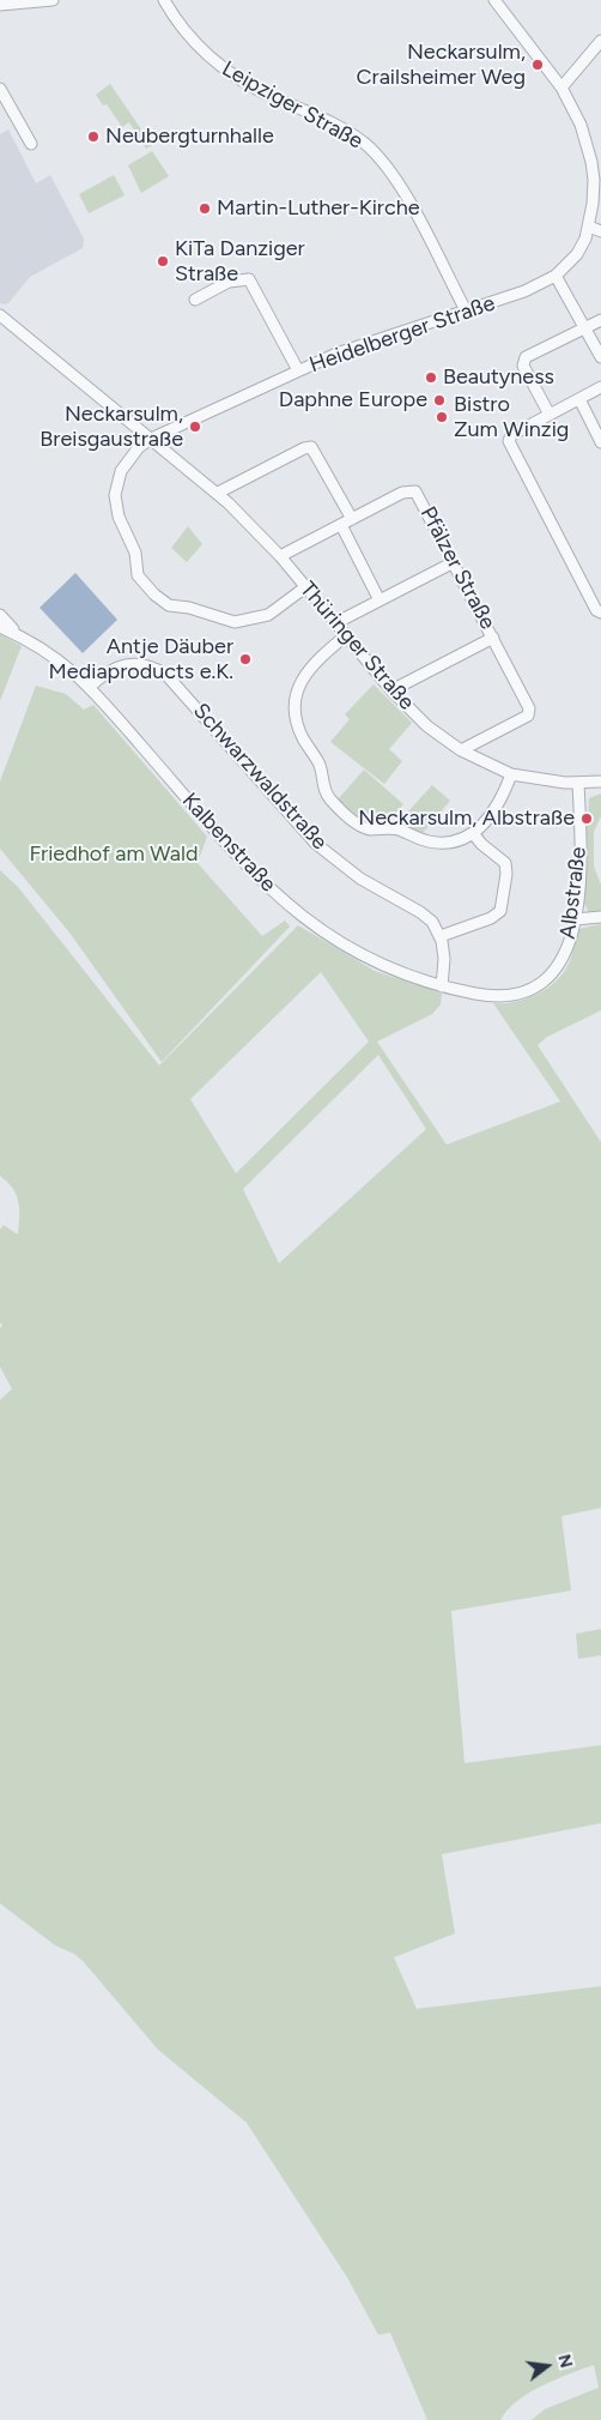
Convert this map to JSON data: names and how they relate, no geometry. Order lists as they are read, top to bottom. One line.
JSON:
{"streets":{"street":["Leipziger Straße","Heidelberger Straße","Pfälzer Straße","Thüringer Straße","Schwarzwaldstraße","Kalbenstraße","Albstraße"]},"crossings":[["Leipziger Straße","Heidelberger Straße"],["Heidelberger Straße","Thüringer Straße"],["Pfälzer Straße","Thüringer Straße"],["Thüringer Straße","Albstraße"],["Schwarzwaldstraße","Kalbenstraße"],["Kalbenstraße","Albstraße"]],"parks":["Friedhof am Wald"],"places":["Neckarsulm, Crailsheimer Weg","Neubergturnhalle","Martin-Luther-Kirche","KiTa Danziger Straße","Beautyness","Daphne Europe","Bistro Zum Winzig","Neckarsulm, Breisgaustraße","Antje Däuber Mediaproducts e.K.","Neckarsulm, Albstraße"],"north":"right"}
